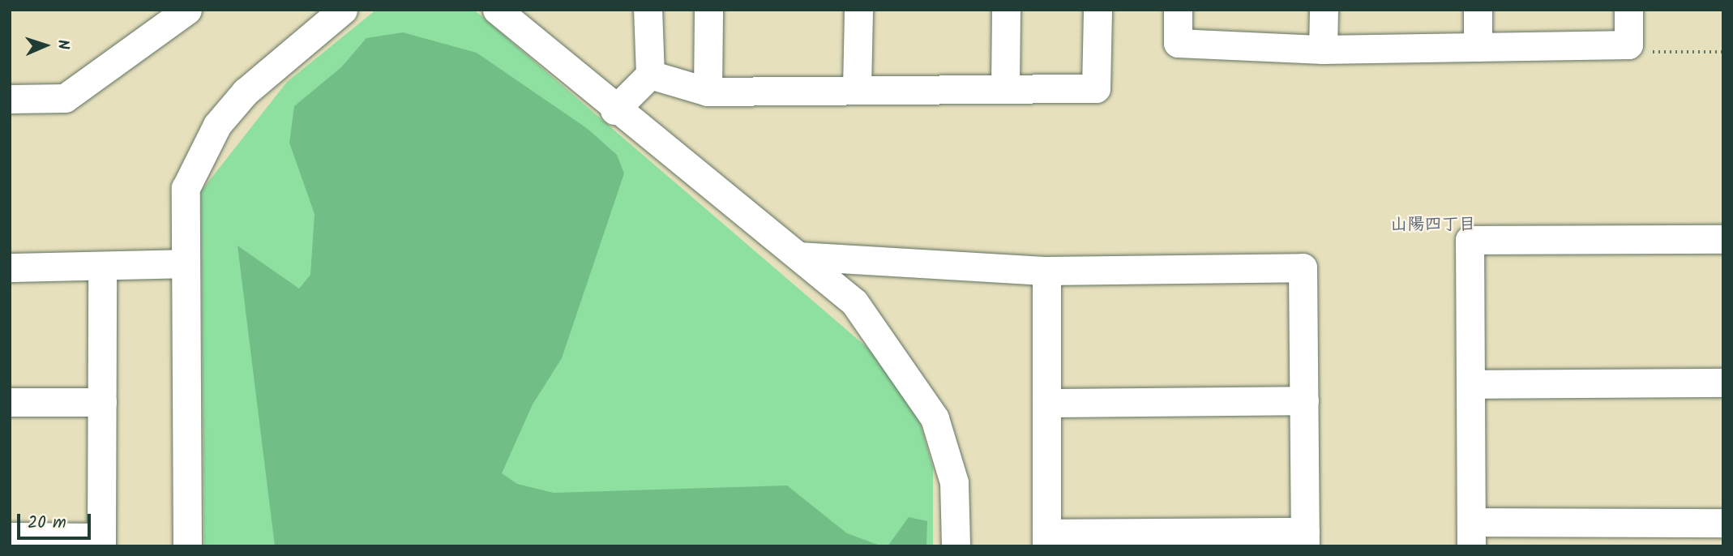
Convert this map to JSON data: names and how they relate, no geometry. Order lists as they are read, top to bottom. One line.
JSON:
{"districts":["山陽四丁目"],"scale_bar":"20 m","north":"right"}
